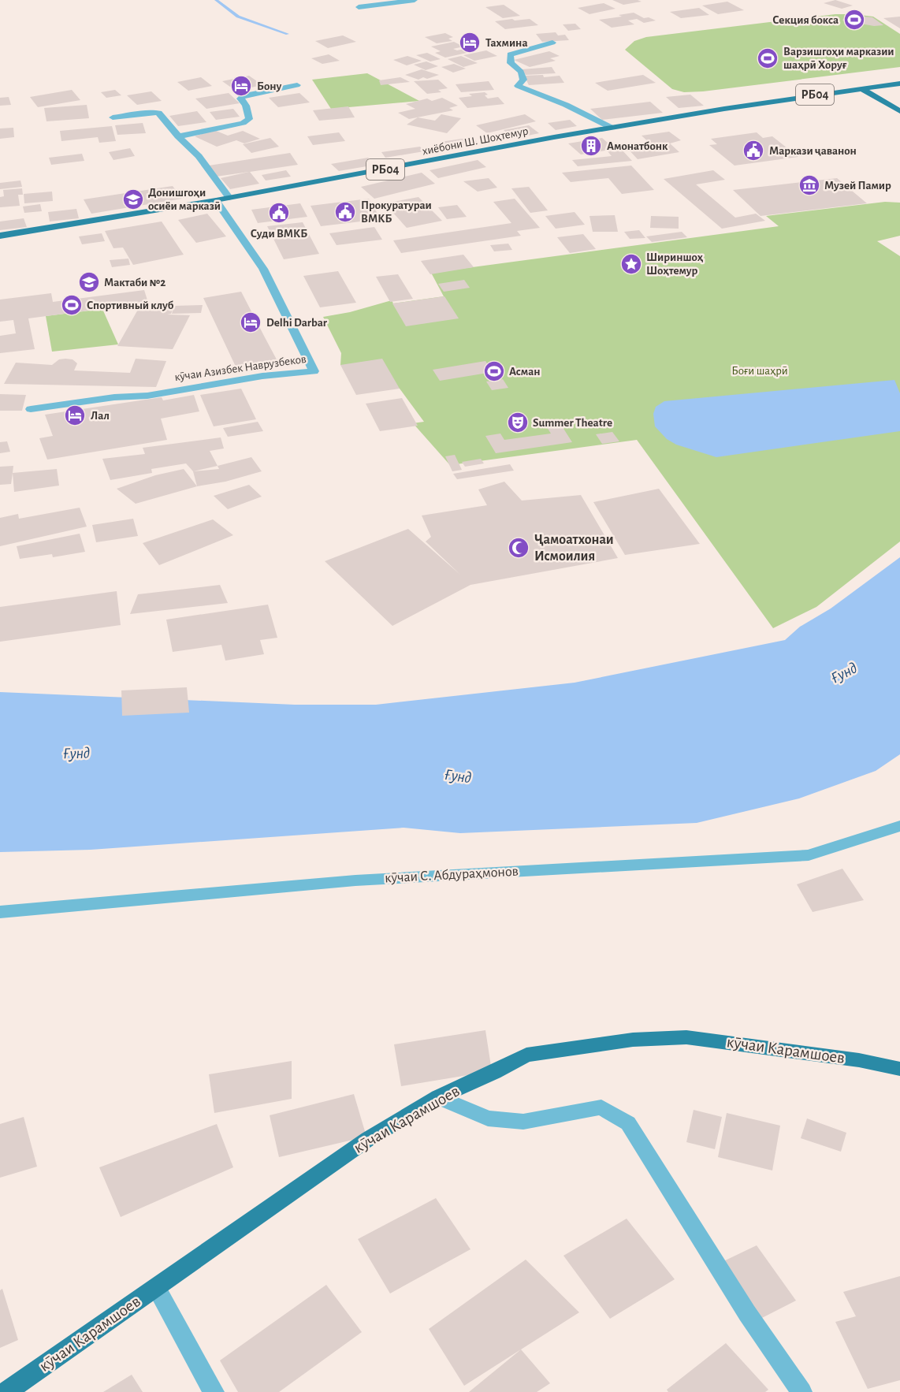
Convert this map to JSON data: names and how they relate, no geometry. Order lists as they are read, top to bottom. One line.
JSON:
{"streets":{"main road":["РБ04","хиёбони Ш. Шоҳтемур","кӯчаи Карамшоев"],"street":["кӯчаи Азизбек Наврузбеков","кӯчаи С. Абдураҳмонов"]},"crossings":[["хиёбони Ш. Шоҳтемур","кӯчаи Азизбек Наврузбеков"]],"water":["Ғунд"],"parks":["Боғи шаҳрӣ"],"places":{"sports":["Секция бокса","Варзишгоҳи марказии шаҳрӣ Хоруғ","Спортивный клуб","Асман"],"hotel":["Тахмина","Бону","Delhi Darbar","Лал"],"building":["Амонатбонк"],"public building":["Маркази ҷаванон","Прокуратураи ВМКБ","Суди ВМКБ"],"museum":["Музей Памир"],"school or university":["Донишгоҳи осиёи марказӣ","Мактаби №2"],"place":["Шириншоҳ Шоҳтемур"],"theatre":["Summer Theatre"],"mosque":["Ҷамоатхонаи Исмоилия"]}}
